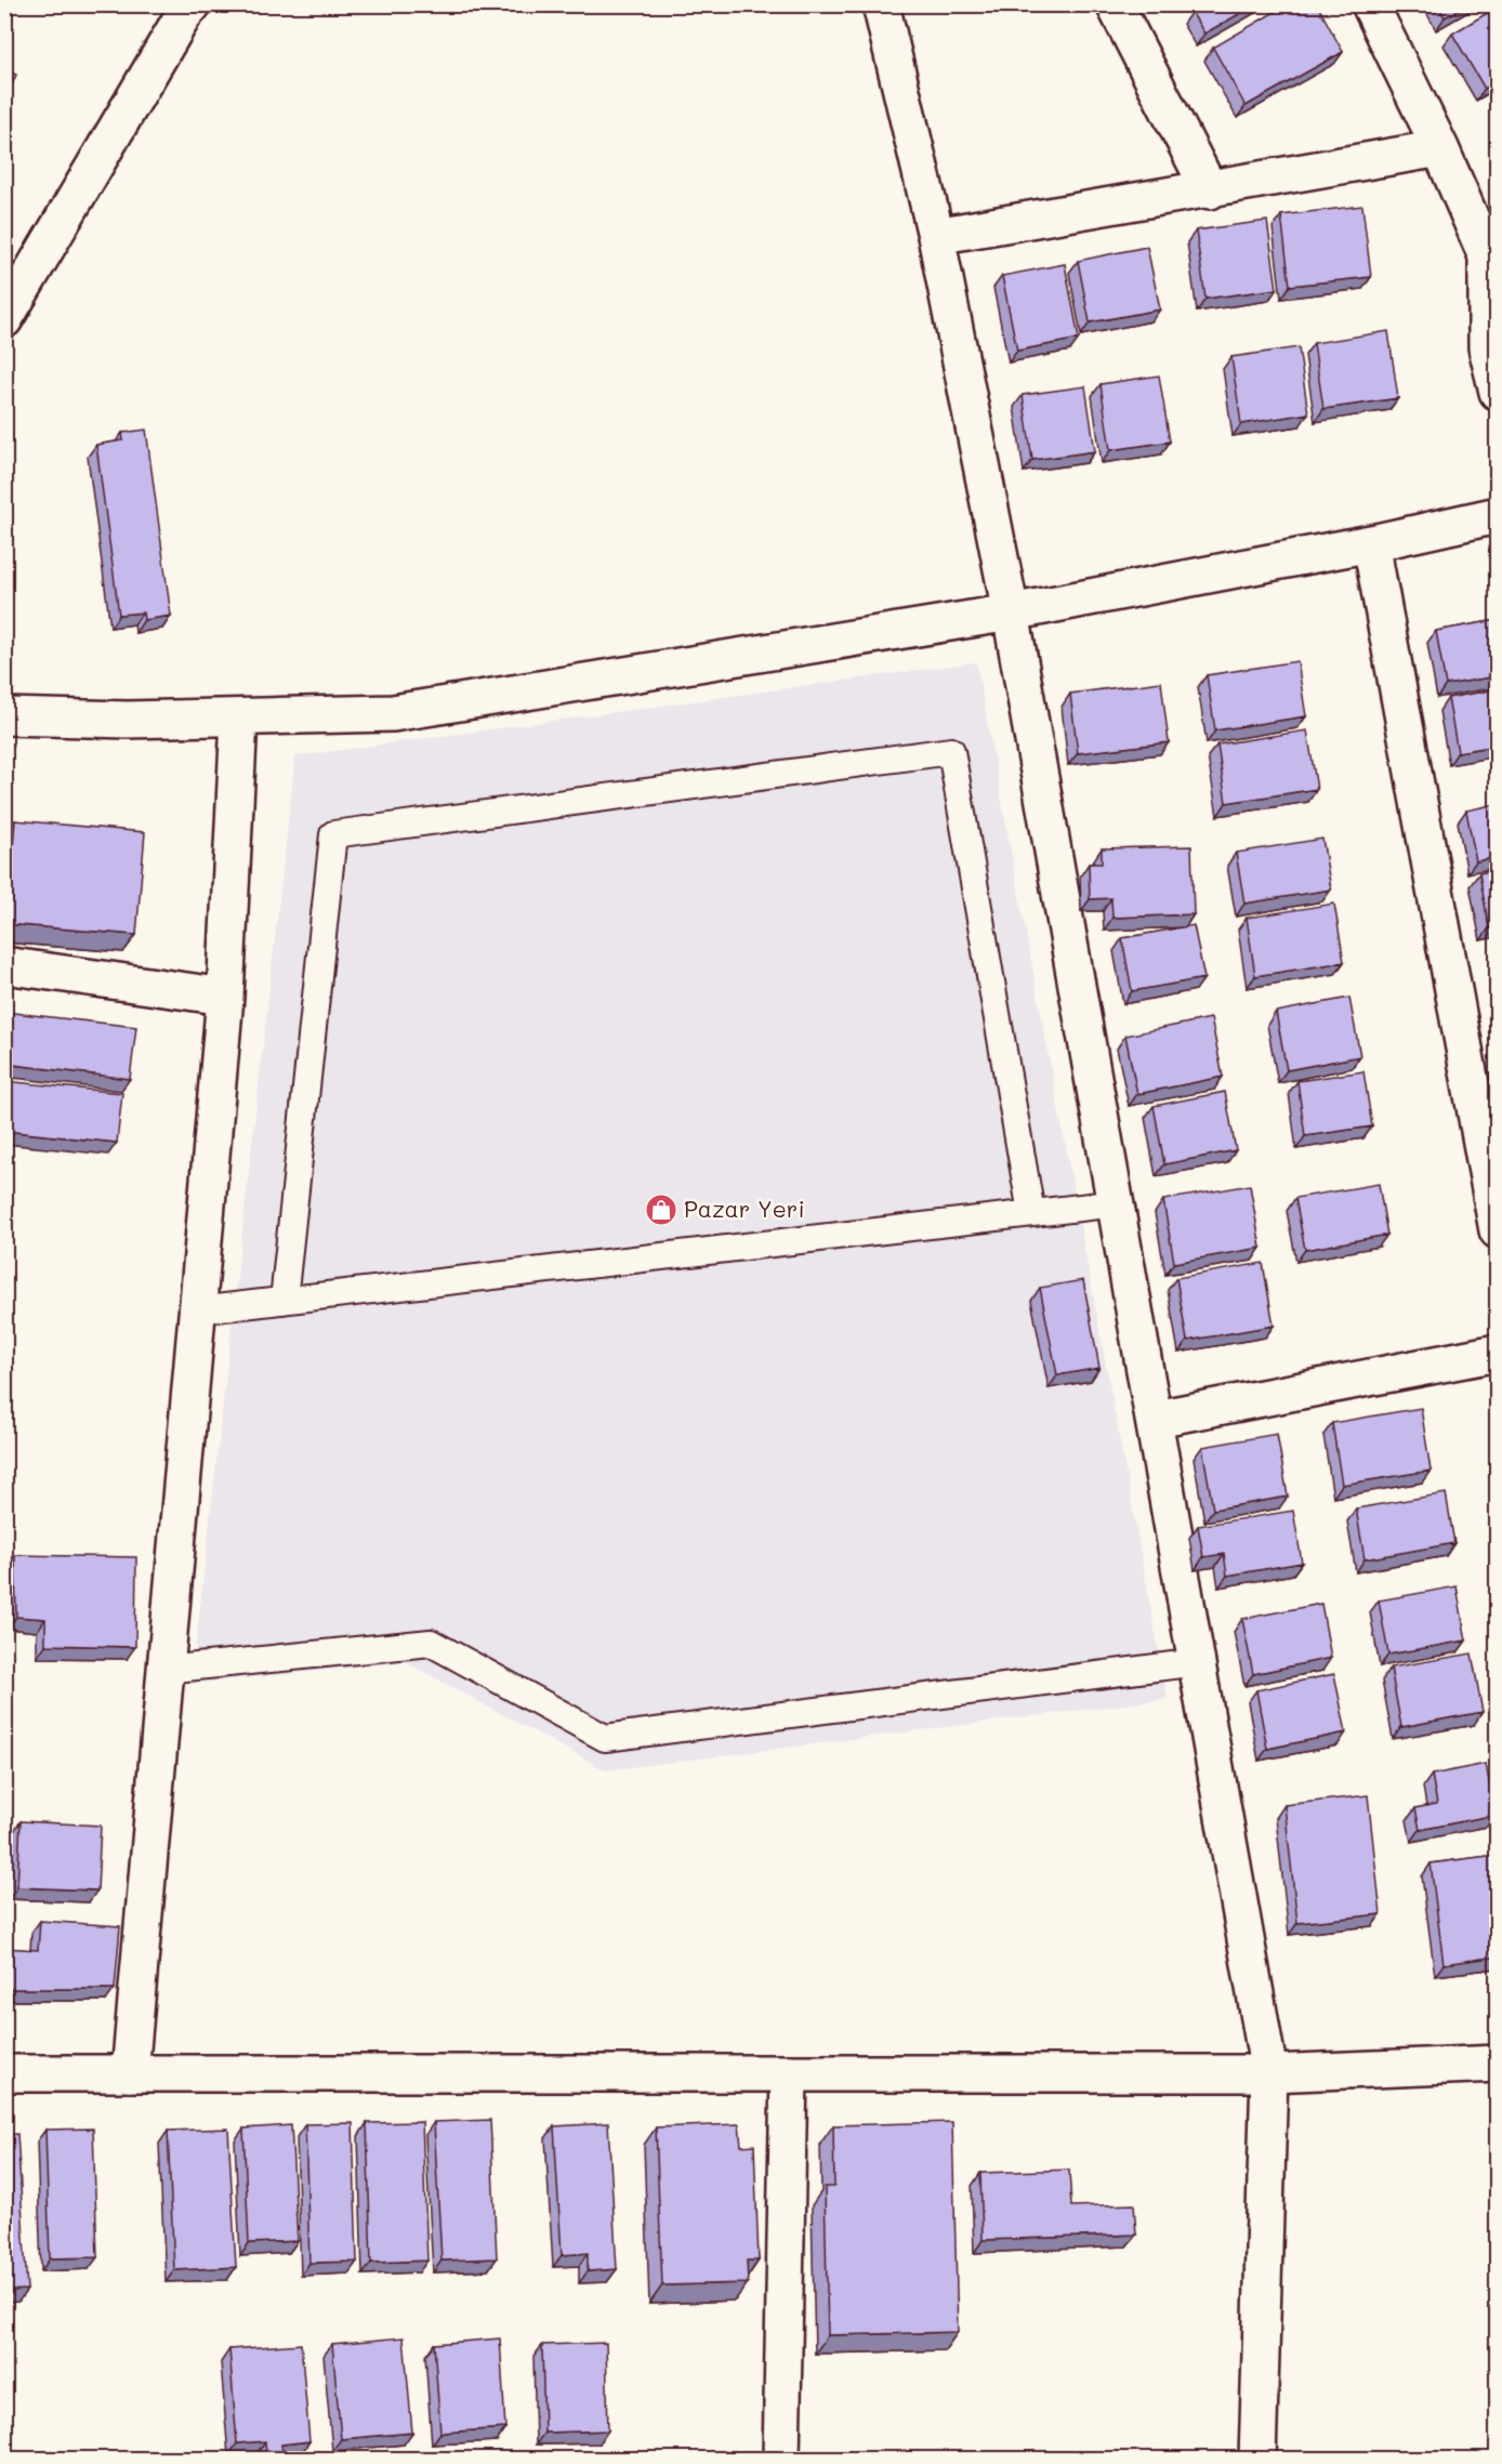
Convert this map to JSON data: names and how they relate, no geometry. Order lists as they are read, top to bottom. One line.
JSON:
{"places":{"shop":["Pazar Yeri"]}}
